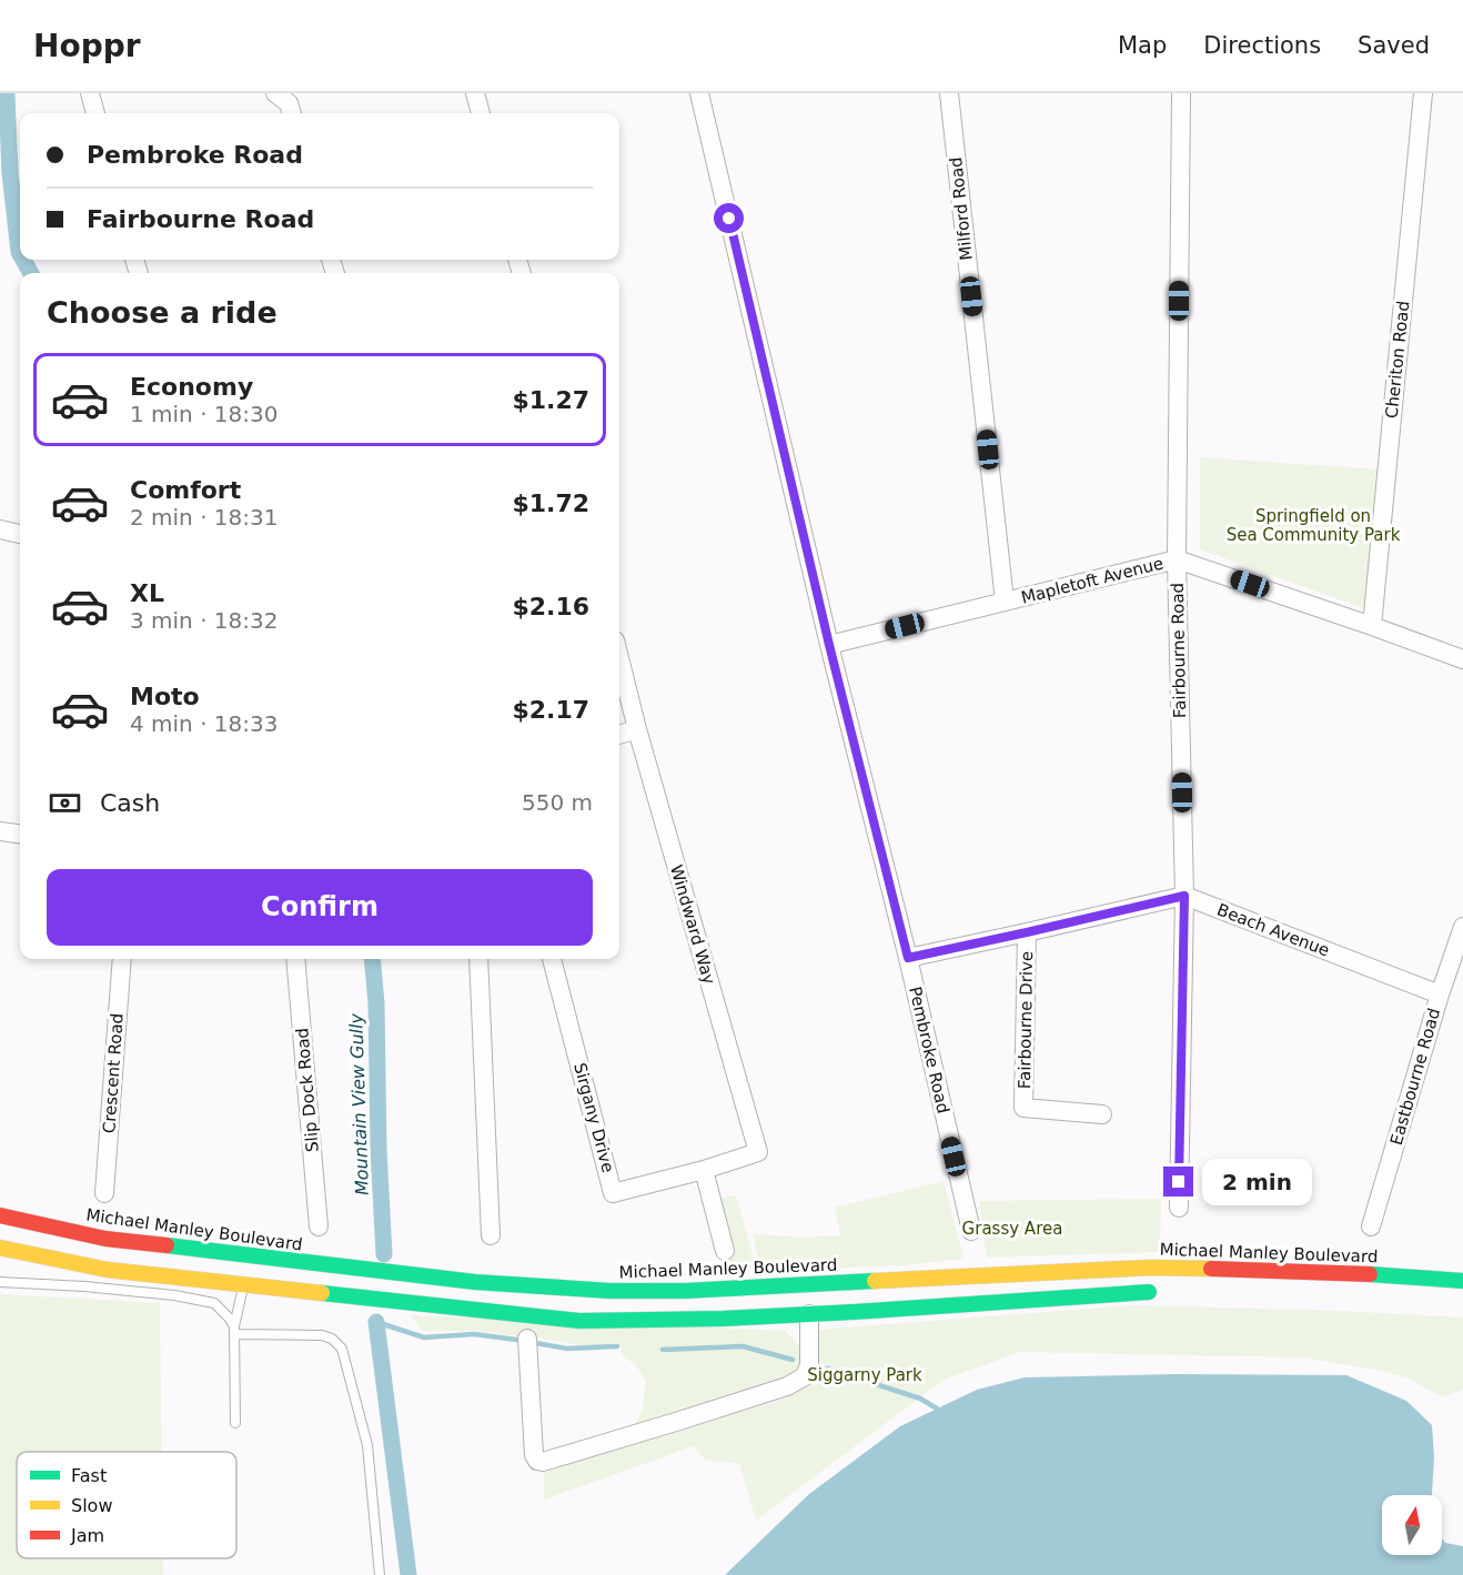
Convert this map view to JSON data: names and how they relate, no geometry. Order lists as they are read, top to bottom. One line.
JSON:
{"streets":{"highway":["Michael Manley Boulevard"],"street":["Milford Road","Cheriton Road","Mapletoft Avenue","Fairbourne Road","Windward Way","Beach Avenue","Fairbourne Drive","Pembroke Road","Crescent Road","Eastbourne Road","Slip Dock Road","Sirgany Drive"]},"crossings":[["Milford Road","Mapletoft Avenue"],["Cheriton Road","Mapletoft Avenue"],["Mapletoft Avenue","Fairbourne Road"],["Mapletoft Avenue","Pembroke Road"],["Fairbourne Road","Beach Avenue"],["Windward Way","Sirgany Drive"],["Beach Avenue","Eastbourne Road"]],"water":["Mountain View Gully"],"parks":["Springfield on Sea Community Park","Grassy Area","Siggarny Park"],"legend":["Fast","Slow","Jam"],"north":"top","page":{"header":"Hoppr","nav":["Map","Directions","Saved"],"banner":["Pembroke Road","Fairbourne Road"],"heading":"Choose a ride","list":[{"name":"Economy","note":"1 min · 18:30","value":"$1.27"},{"name":"Comfort","note":"2 min · 18:31","value":"$1.72"},{"name":"XL","note":"3 min · 18:32","value":"$2.16"},{"name":"Moto","note":"4 min · 18:33","value":"$2.17"}],"pay":["Cash","550 m"],"buttons":"Confirm","bubble":"2 min"}}
